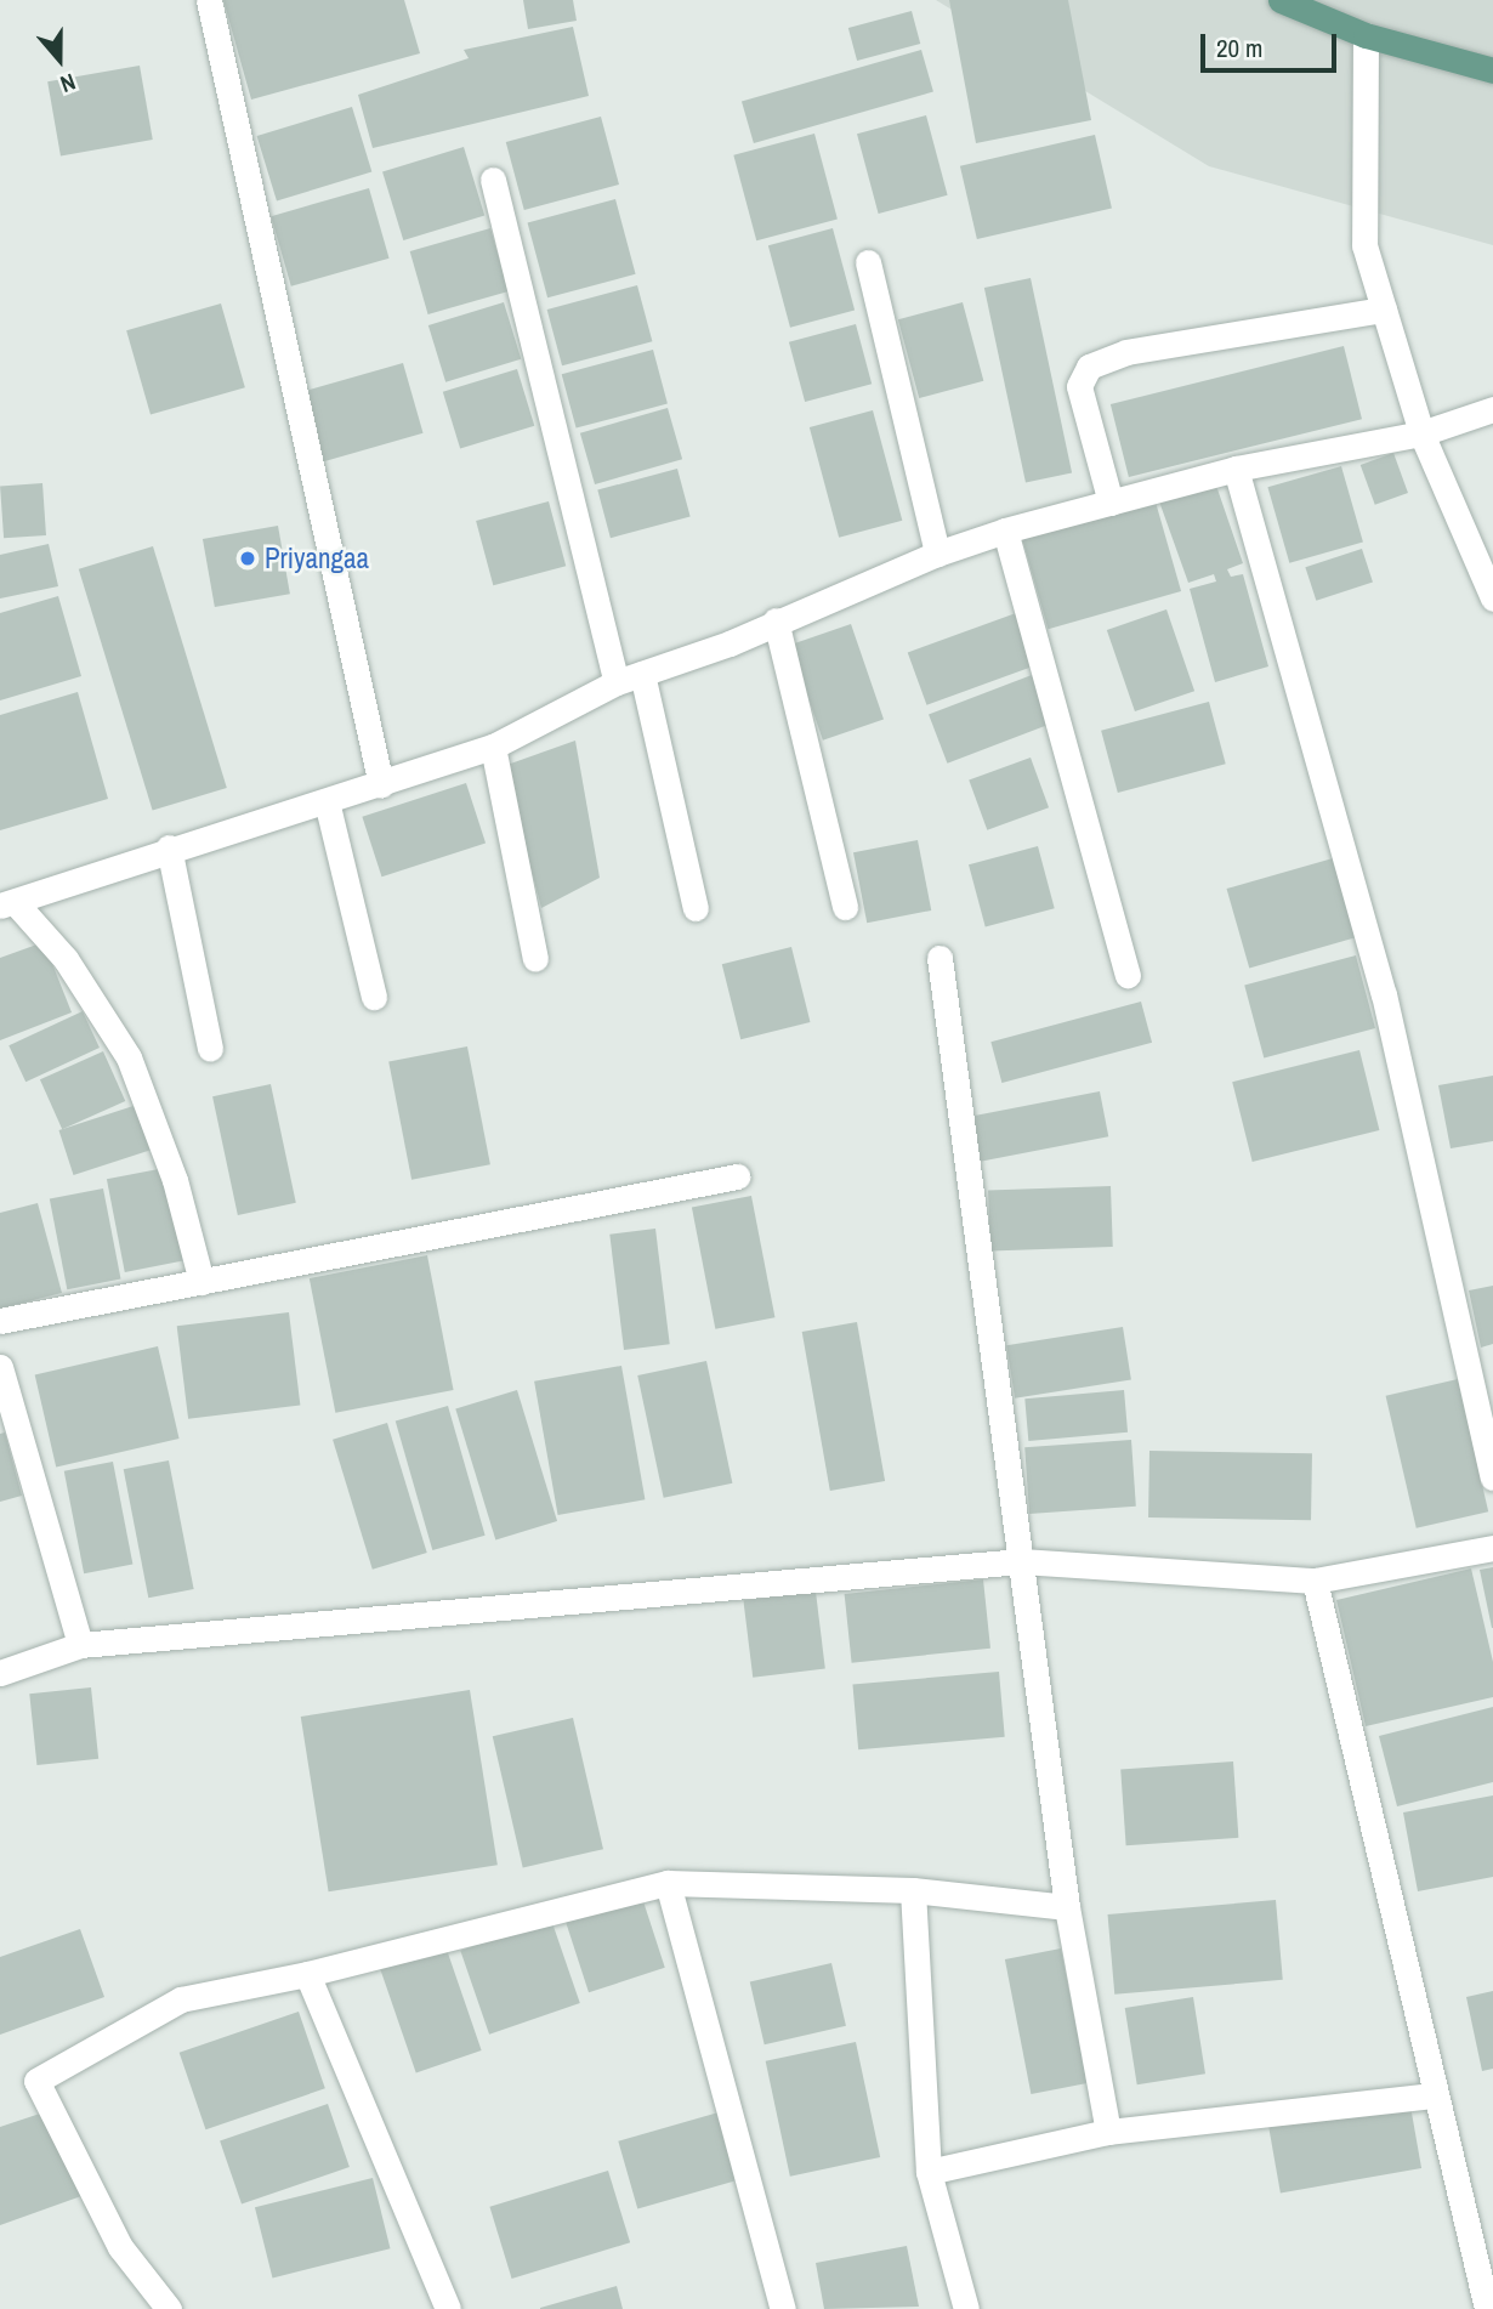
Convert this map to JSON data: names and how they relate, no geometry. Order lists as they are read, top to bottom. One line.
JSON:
{"places":["Priyangaa"],"scale_bar":"20 m","north":"bottom"}
